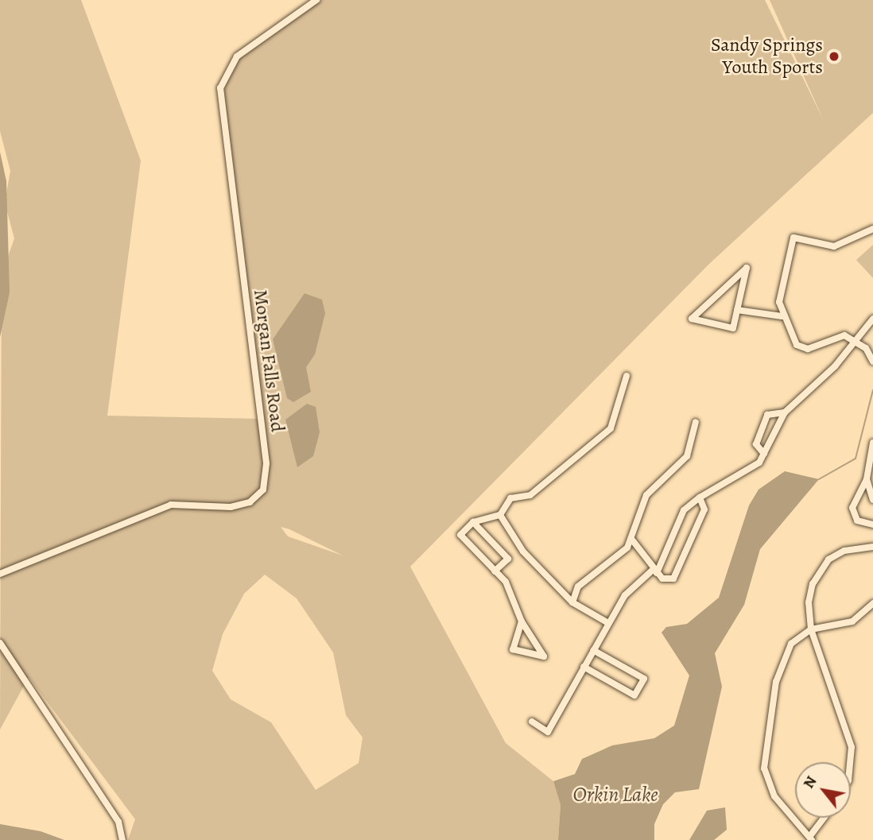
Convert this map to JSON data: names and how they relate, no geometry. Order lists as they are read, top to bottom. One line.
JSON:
{"streets":{"street":["Morgan Falls Road"]},"water":["Orkin Lake"],"places":["Sandy Springs Youth Sports"],"north":"top left"}
